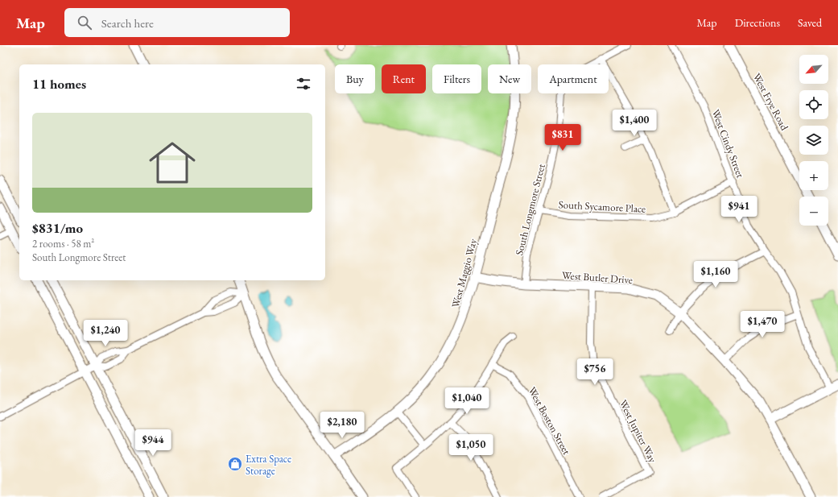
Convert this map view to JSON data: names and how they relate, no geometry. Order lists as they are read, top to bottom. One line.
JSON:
{"streets":{"street":["West Frye Road","West Cindy Street","South Sycamore Place","South Longmore Street","West Maggio Way","West Butler Drive","West Boston Street","West Jupiter Way"]},"crossings":[["West Cindy Street","South Sycamore Place"],["South Sycamore Place","South Longmore Street"],["South Longmore Street","West Butler Drive"],["West Maggio Way","West Butler Drive"],["West Butler Drive","West Jupiter Way"]],"places":{"shop":["Extra Space Storage"]},"north":"bottom left","page":{"header":"Map","search":"Search here","nav":["Map","Directions","Saved"],"map_buttons":["+","−"],"chip":["Buy","Rent","Filters","New","Apartment"],"heading":"11 homes","list":[{"name":"$831/mo","note":"2 rooms · 58 m² · South Longmore Street"}],"price":["$1,400","$831","$941","$1,160","$1,470","$1,240","$756","$1,040","$2,180","$944","$1,050"]}}
